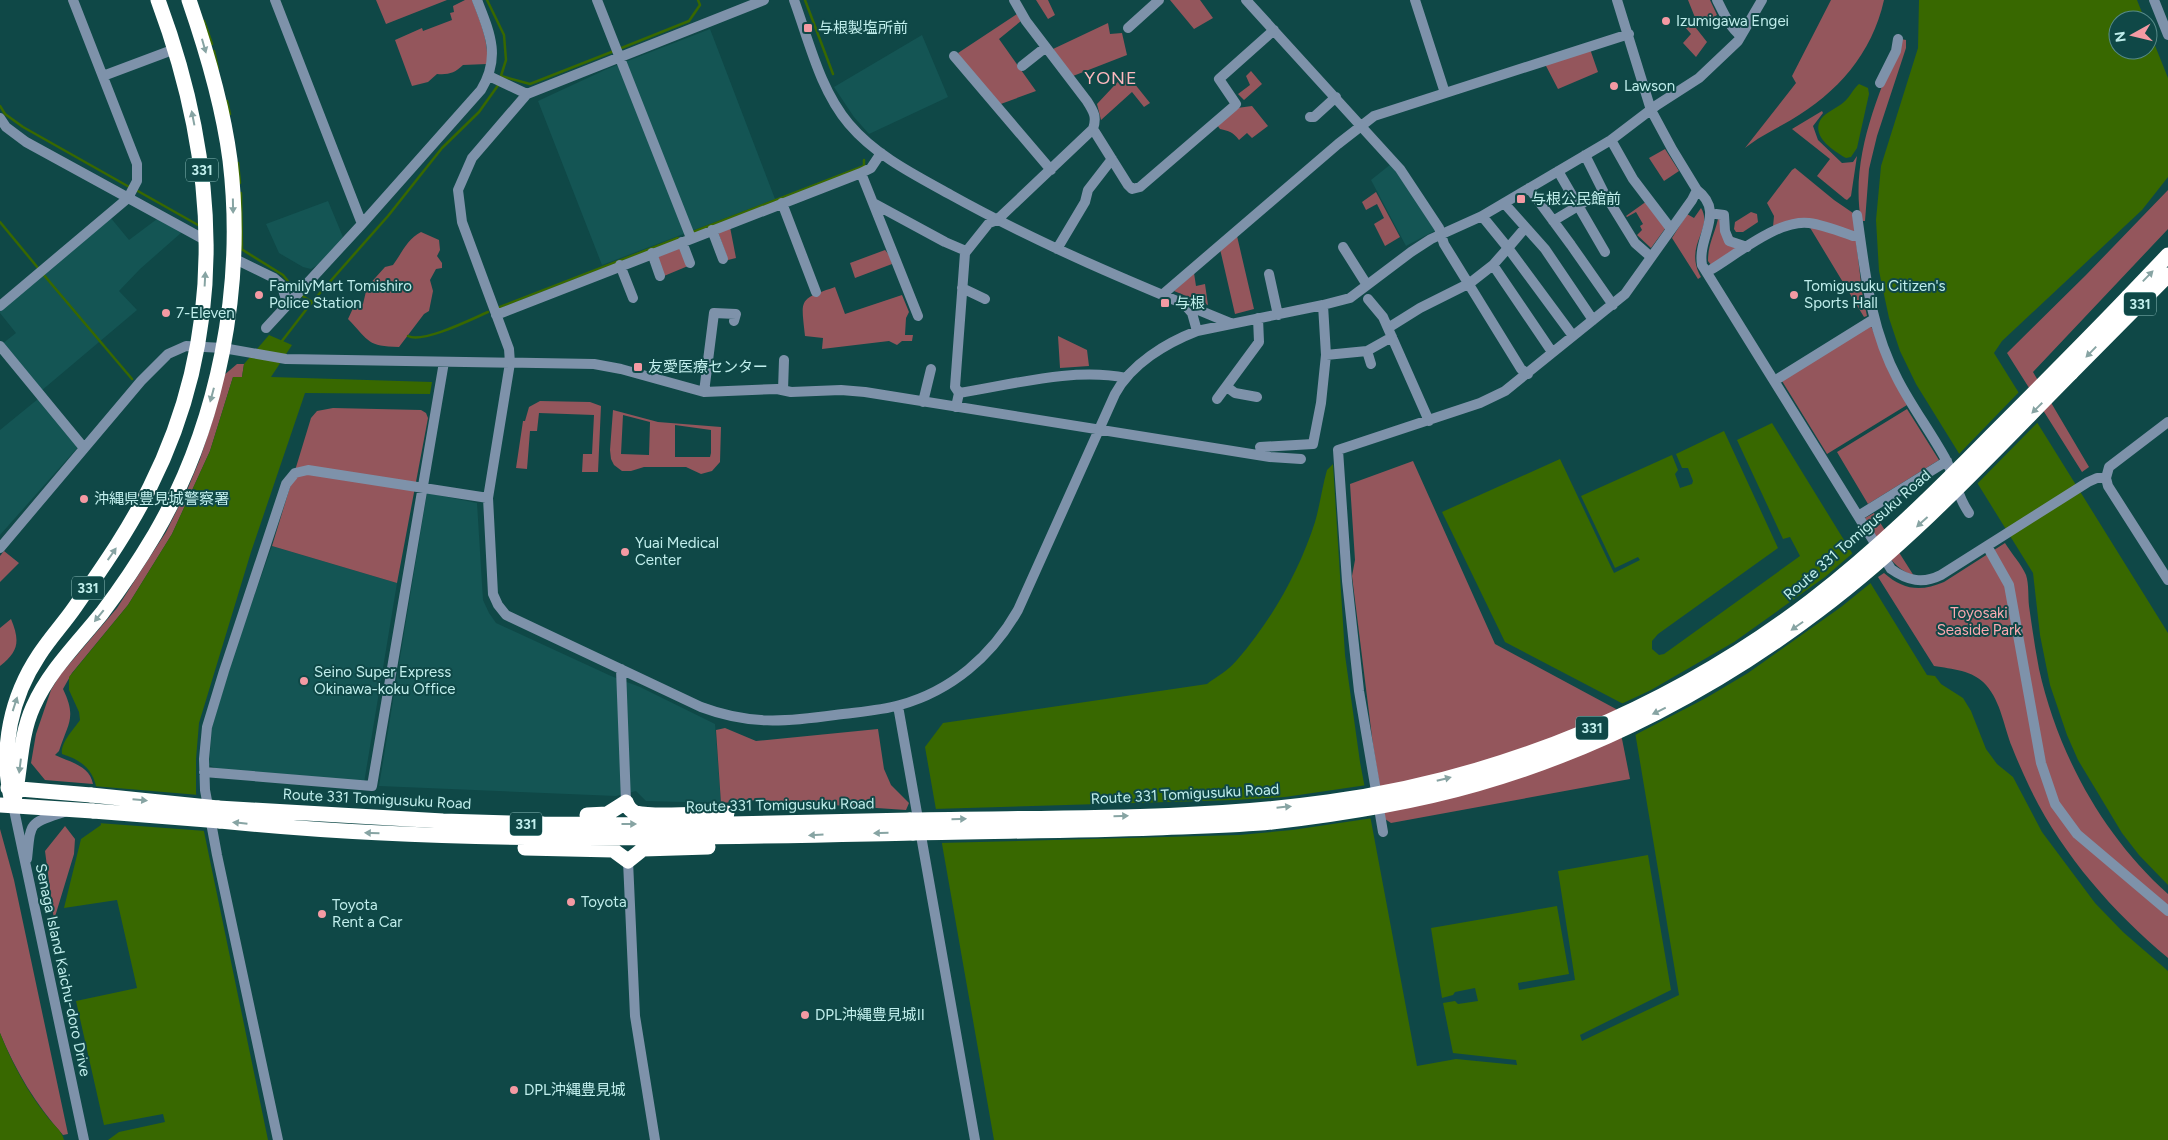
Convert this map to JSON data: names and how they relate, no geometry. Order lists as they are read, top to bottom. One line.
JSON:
{"streets":{"highway":["331","Route 331 Tomigusuku Road"],"street":["Senaga Island Kaichu-doro Drive"]},"crossings":[["331","Route 331 Tomigusuku Road"],["331","Senaga Island Kaichu-doro Drive"],["Route 331 Tomigusuku Road","Senaga Island Kaichu-doro Drive"]],"districts":["YONE"],"parks":["Toyosaki Seaside Park"],"places":{"other":["Izumigawa Engei","Lawson","FamilyMart Tomishiro Police Station","Tomigusuku Citizen's Sports Hall","7-Eleven","沖縄県豊見城警察署","Yuai Medical Center","Seino Super Express Okinawa-koku Office","Toyota","Toyota Rent a Car","DPL沖縄豊見城II","DPL沖縄豊見城"],"transit":["与根製塩所前","与根公民館前","与根","友愛医療センター"]},"north":"left"}
